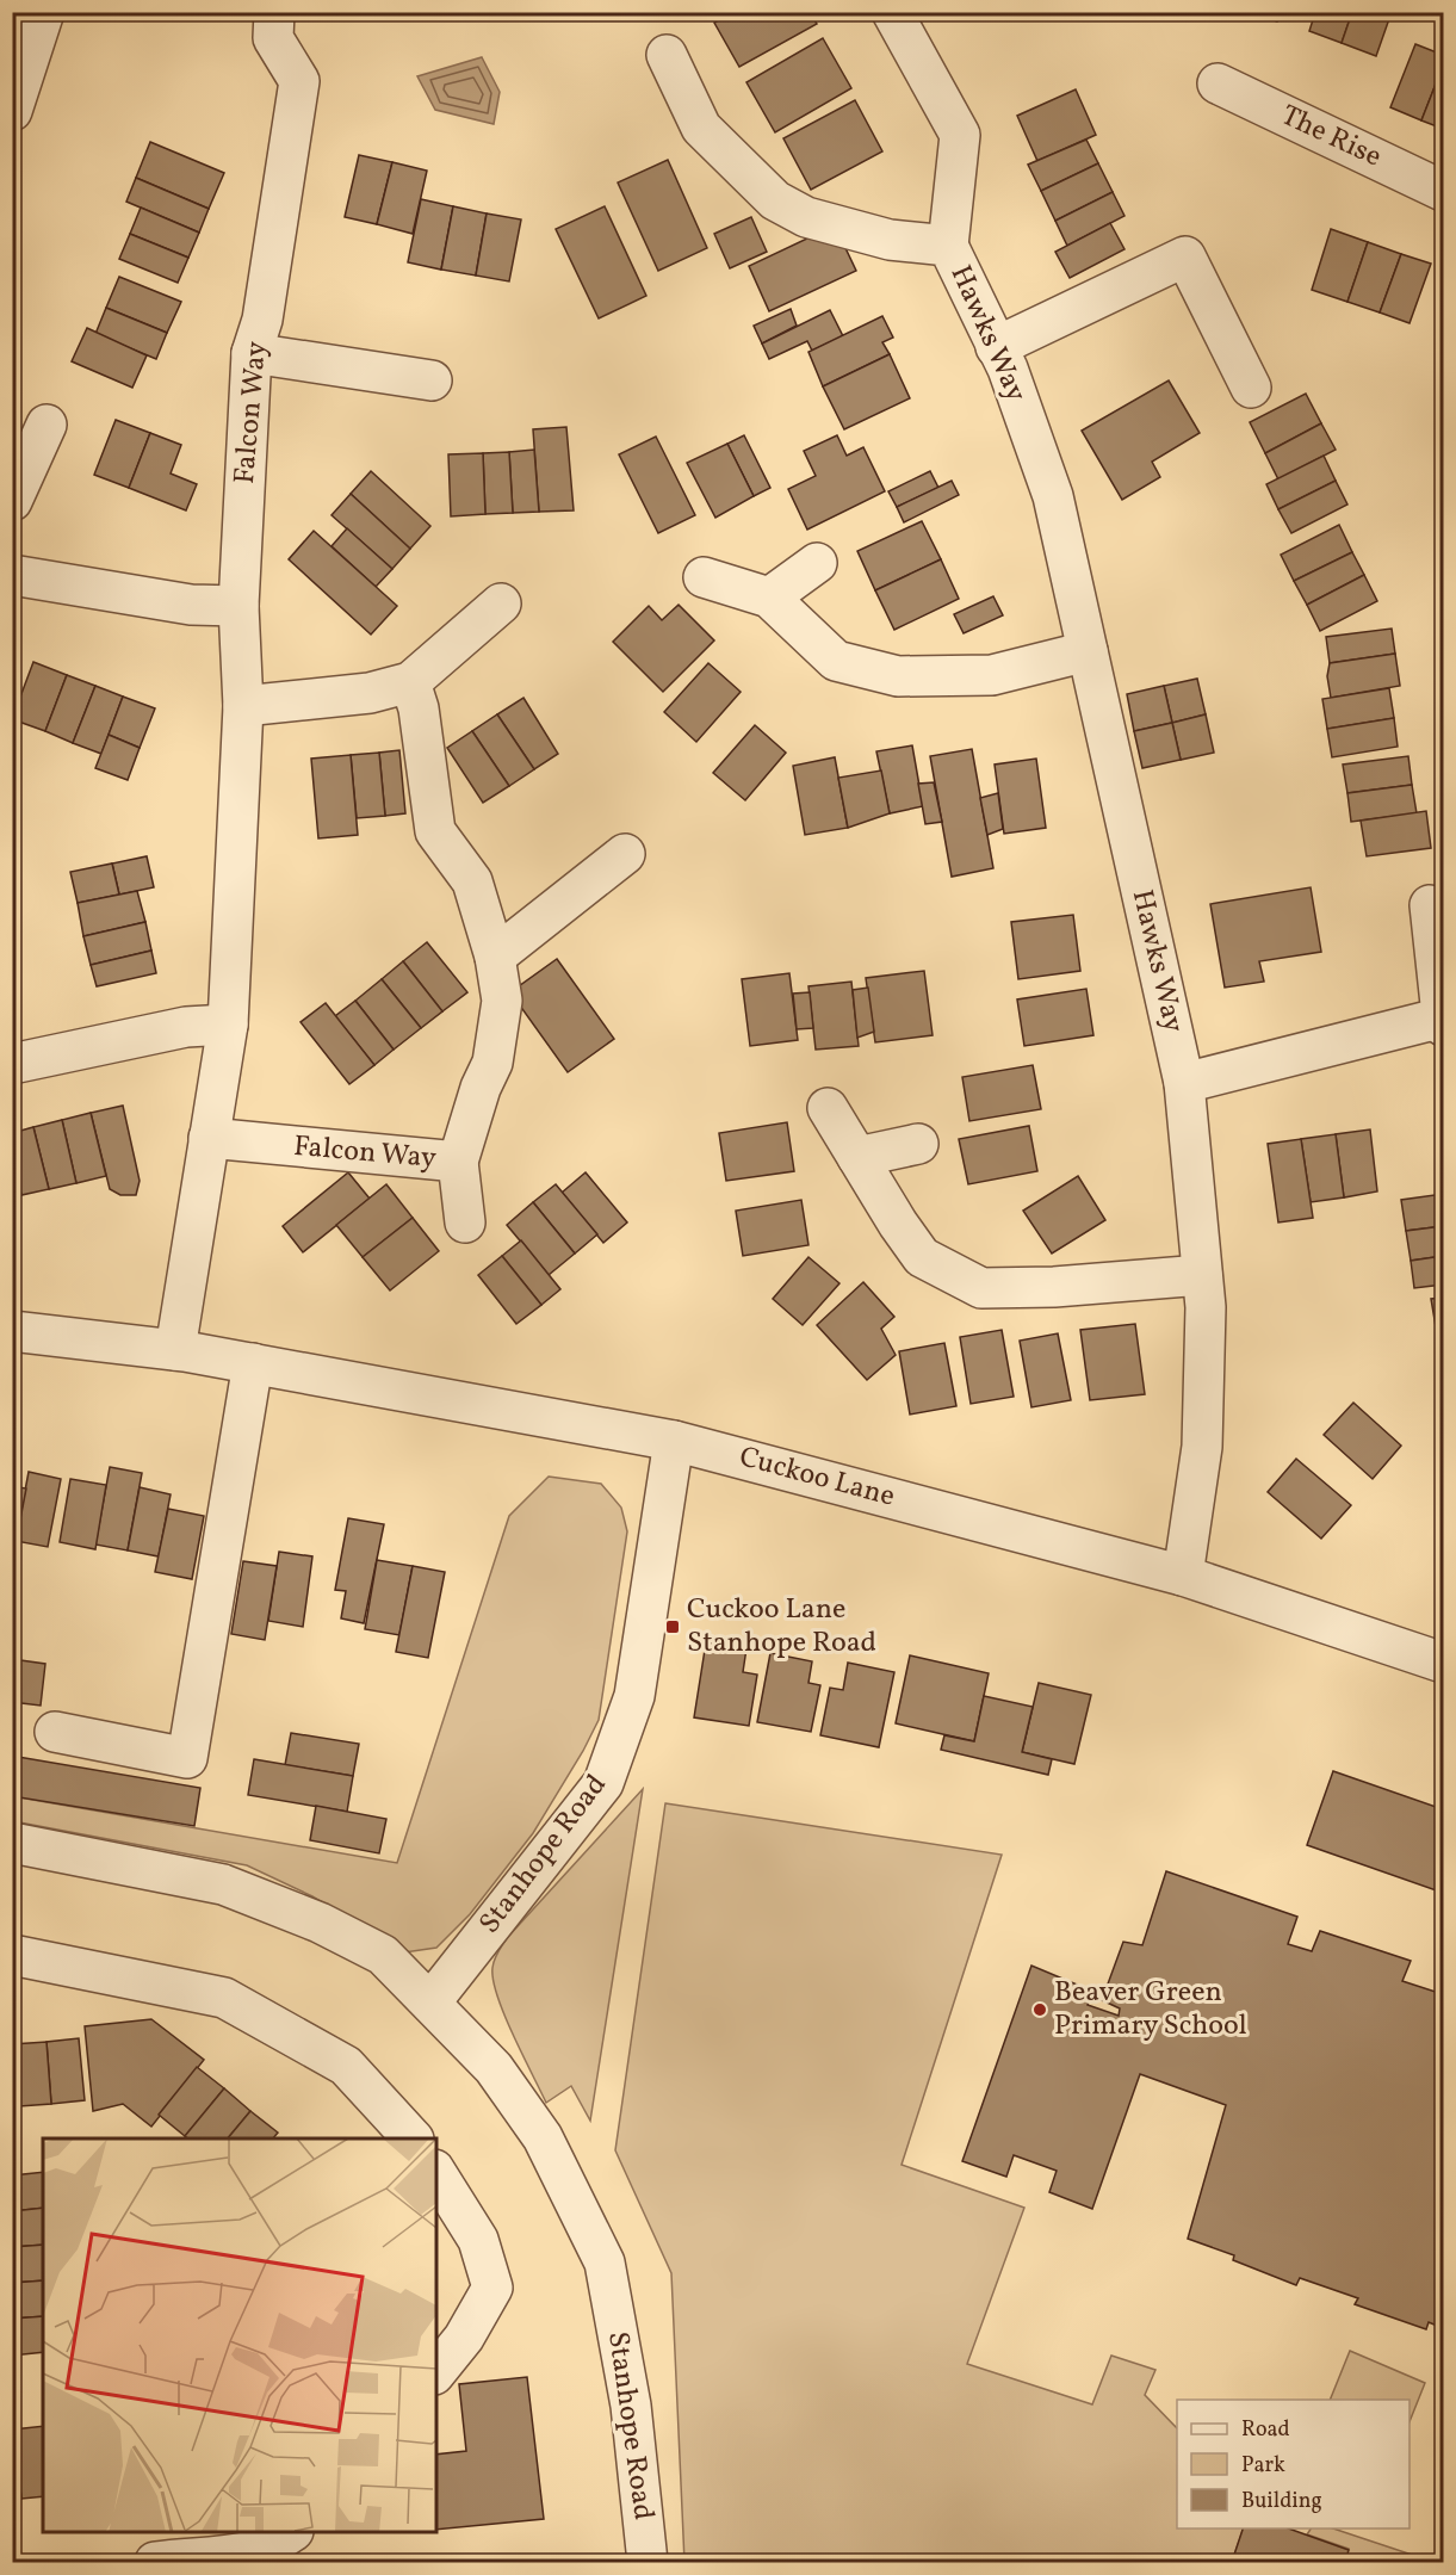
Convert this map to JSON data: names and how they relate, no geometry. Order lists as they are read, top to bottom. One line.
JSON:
{"streets":{"street":["The Rise","Hawks Way","Falcon Way","Cuckoo Lane","Stanhope Road"]},"crossings":[["Hawks Way","Cuckoo Lane"],["Falcon Way","Cuckoo Lane"],["Cuckoo Lane","Stanhope Road"]],"places":{"transit":["Cuckoo Lane Stanhope Road"],"other":["Beaver Green Primary School"]},"legend":["Road","Park","Building"]}
